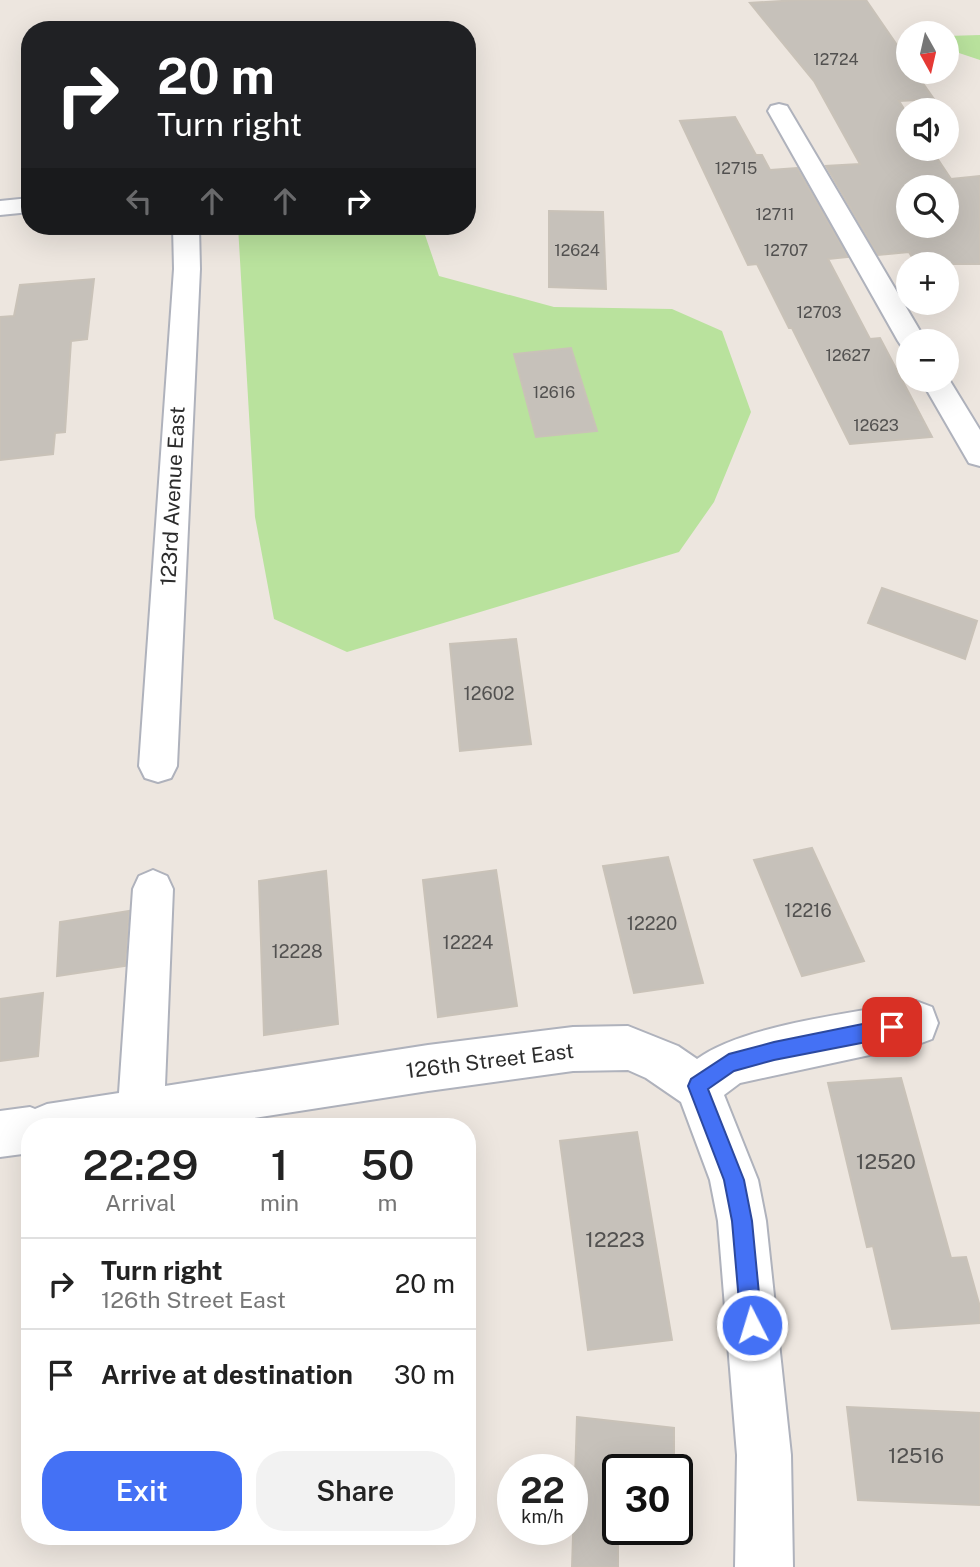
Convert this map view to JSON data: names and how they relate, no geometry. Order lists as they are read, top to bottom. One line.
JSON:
{"streets":{"street":["123rd Avenue East","126th Street East"]},"house_numbers":["12724","12715","12711","12624","12707","12703","12627","12616","12623","12602","12216","12220","12224","12228","12520","12223","12516"],"north":"bottom","page":{"map_buttons":["+","−"],"turn":["20 m","Turn right"],"eta":["22:29","Arrival","1","min","50","m"],"list":[{"name":"Turn right","note":"126th Street East","value":"20 m"},{"name":"Arrive at destination","value":"30 m"}],"buttons":["Exit","Share"],"speed":"22 km/h","limit":"30"}}
